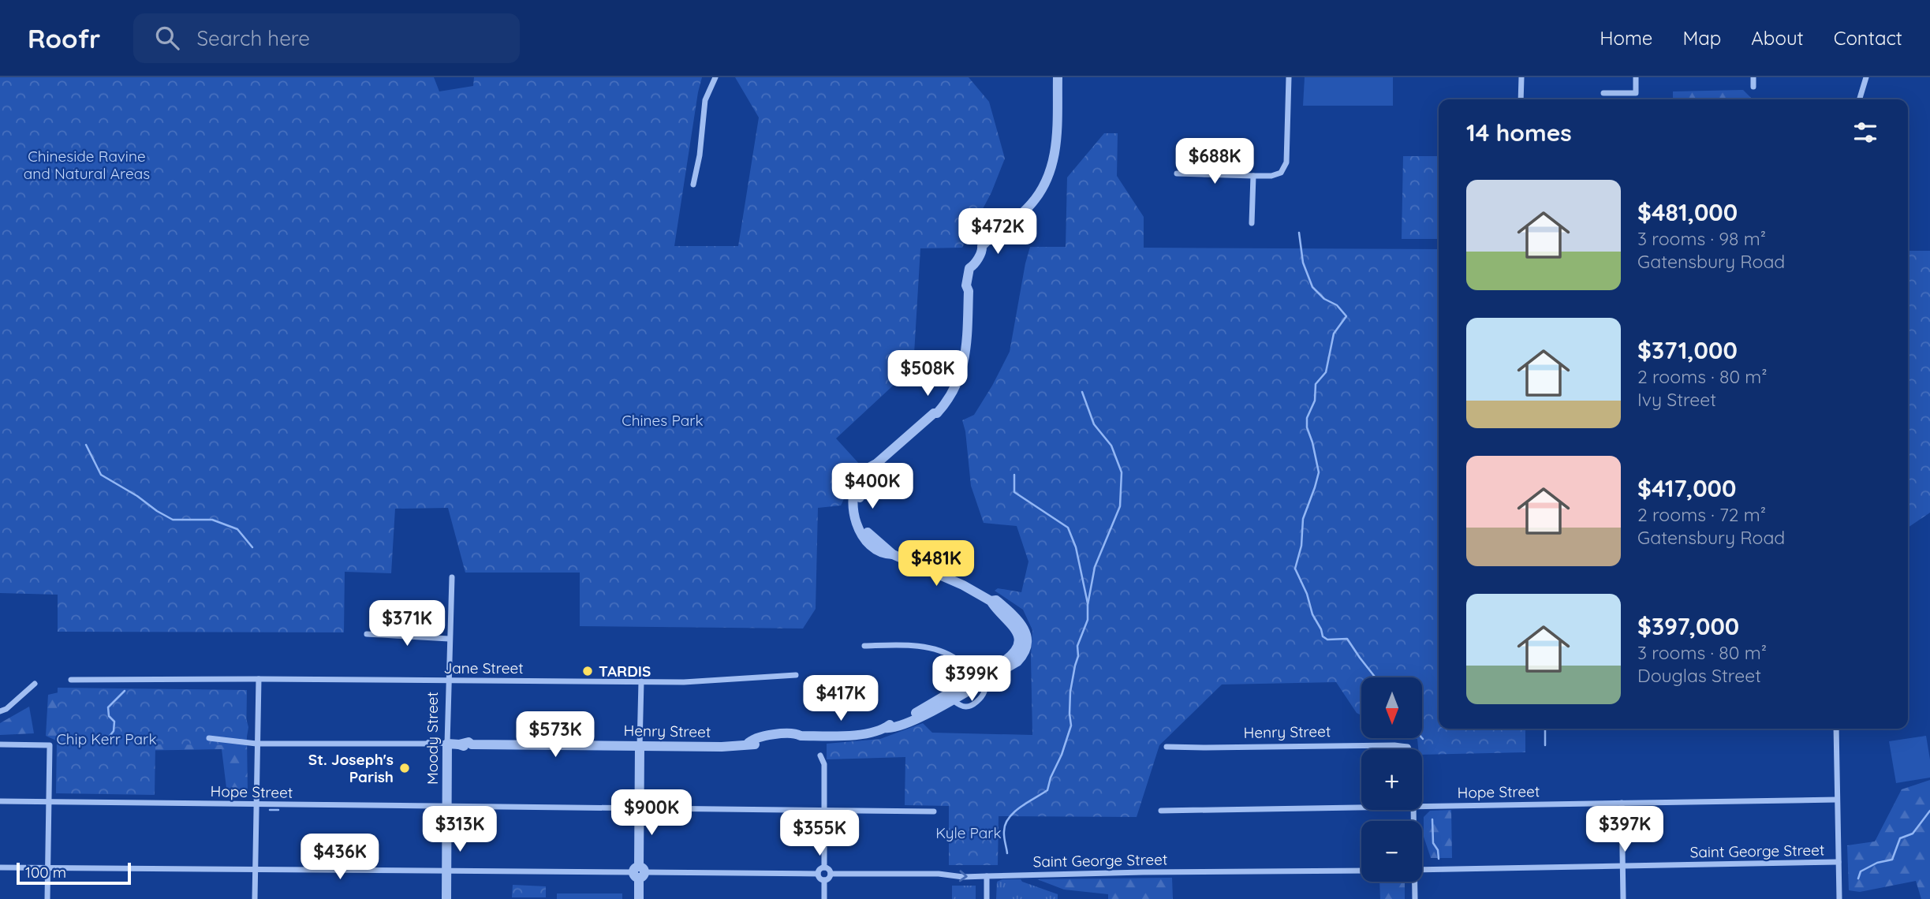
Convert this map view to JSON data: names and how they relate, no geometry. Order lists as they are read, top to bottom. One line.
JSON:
{"streets":{"street":["Jane Street","Henry Street","Moody Street","Hope Street","Saint George Street"]},"crossings":[["Jane Street","Moody Street"],["Henry Street","Moody Street"],["Moody Street","Hope Street"]],"parks":["Chineside Ravine and Natural Areas","Chines Park","Chip Kerr Park","Kyle Park"],"places":["TARDIS","St. Joseph's Parish"],"scale_bar":"100 m","north":"bottom","page":{"header":"Roofr","search":"Search here","nav":["Home","Map","About","Contact"],"heading":"14 homes","price":["$688K","$472K","$508K","$400K","$481K","$371K","$399K","$417K","$573K","$900K","$313K","$397K","$355K","$436K"],"list":[{"name":"$481,000","note":"3 rooms · 98 m² · Gatensbury Road"},{"name":"$371,000","note":"2 rooms · 80 m² · Ivy Street"},{"name":"$417,000","note":"2 rooms · 72 m² · Gatensbury Road"},{"name":"$397,000","note":"3 rooms · 80 m² · Douglas Street"}],"map_buttons":["+","−"],"scale":"100 m"}}
